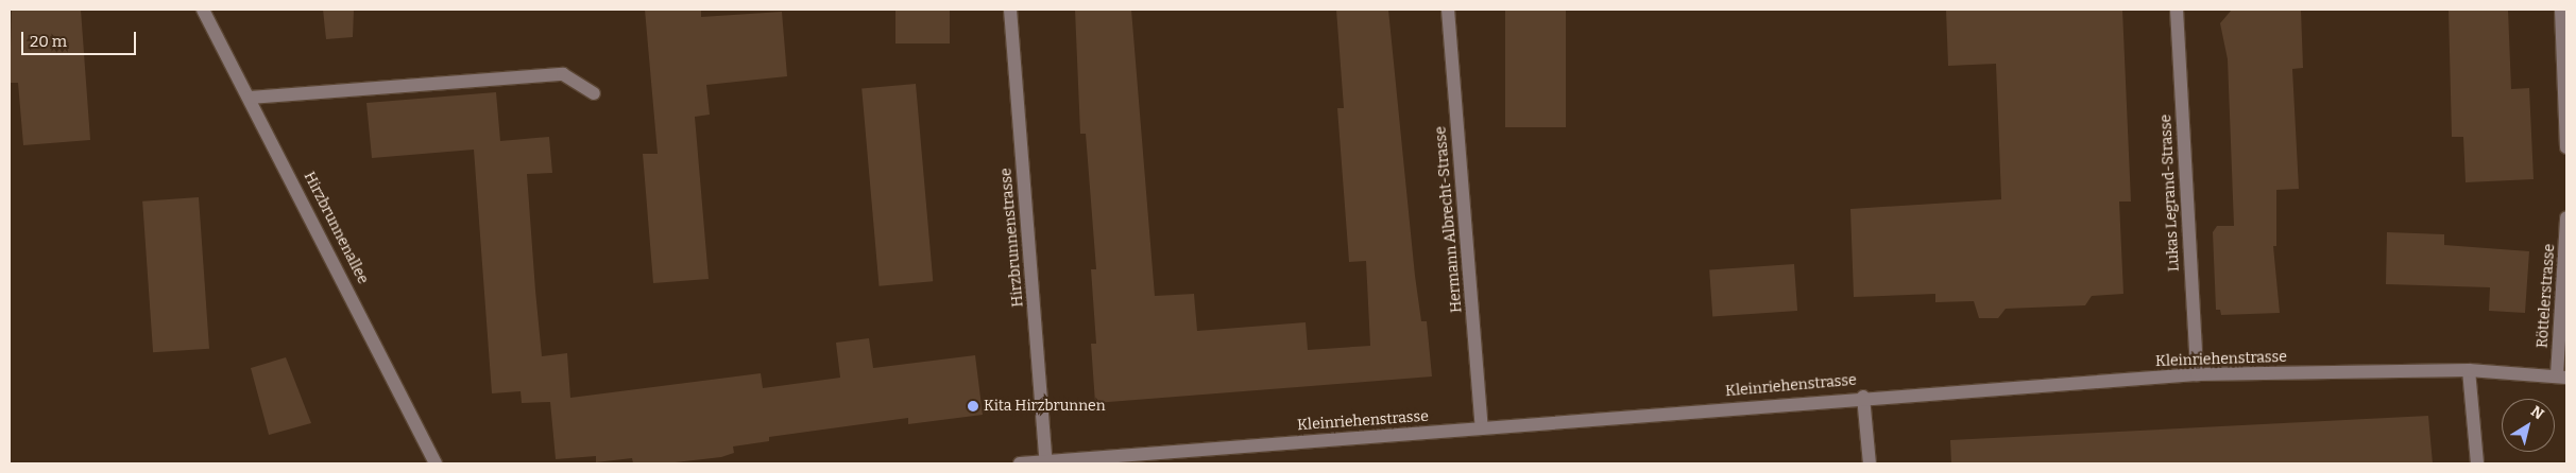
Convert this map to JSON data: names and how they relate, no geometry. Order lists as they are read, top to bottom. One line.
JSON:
{"streets":{"street":["Lukas Legrand-Strasse","Hermann Albrecht-Strasse","Hirzbrunnenallee","Hirzbrunnenstrasse","Röttelerstrasse","Kleinriehenstrasse"]},"crossings":[["Lukas Legrand-Strasse","Kleinriehenstrasse"],["Hermann Albrecht-Strasse","Kleinriehenstrasse"],["Hirzbrunnenstrasse","Kleinriehenstrasse"],["Röttelerstrasse","Kleinriehenstrasse"]],"places":["Kita Hirzbrunnen"],"scale_bar":"20 m","north":"top right"}
